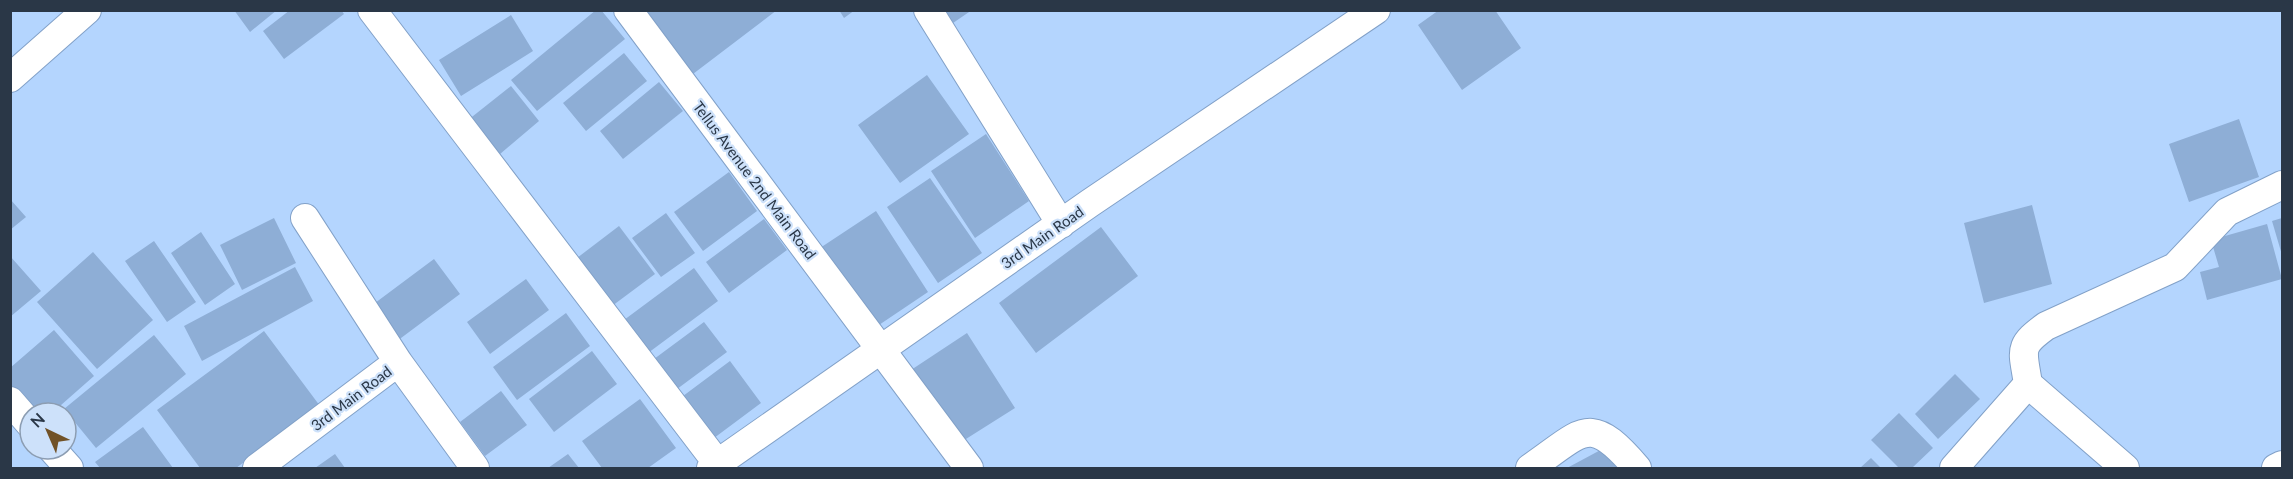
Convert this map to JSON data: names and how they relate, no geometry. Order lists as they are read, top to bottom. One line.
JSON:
{"streets":{"street":["Tellus Avenue 2nd Main Road","3rd Main Road"]},"crossings":[["Tellus Avenue 2nd Main Road","3rd Main Road"]],"north":"top left"}
